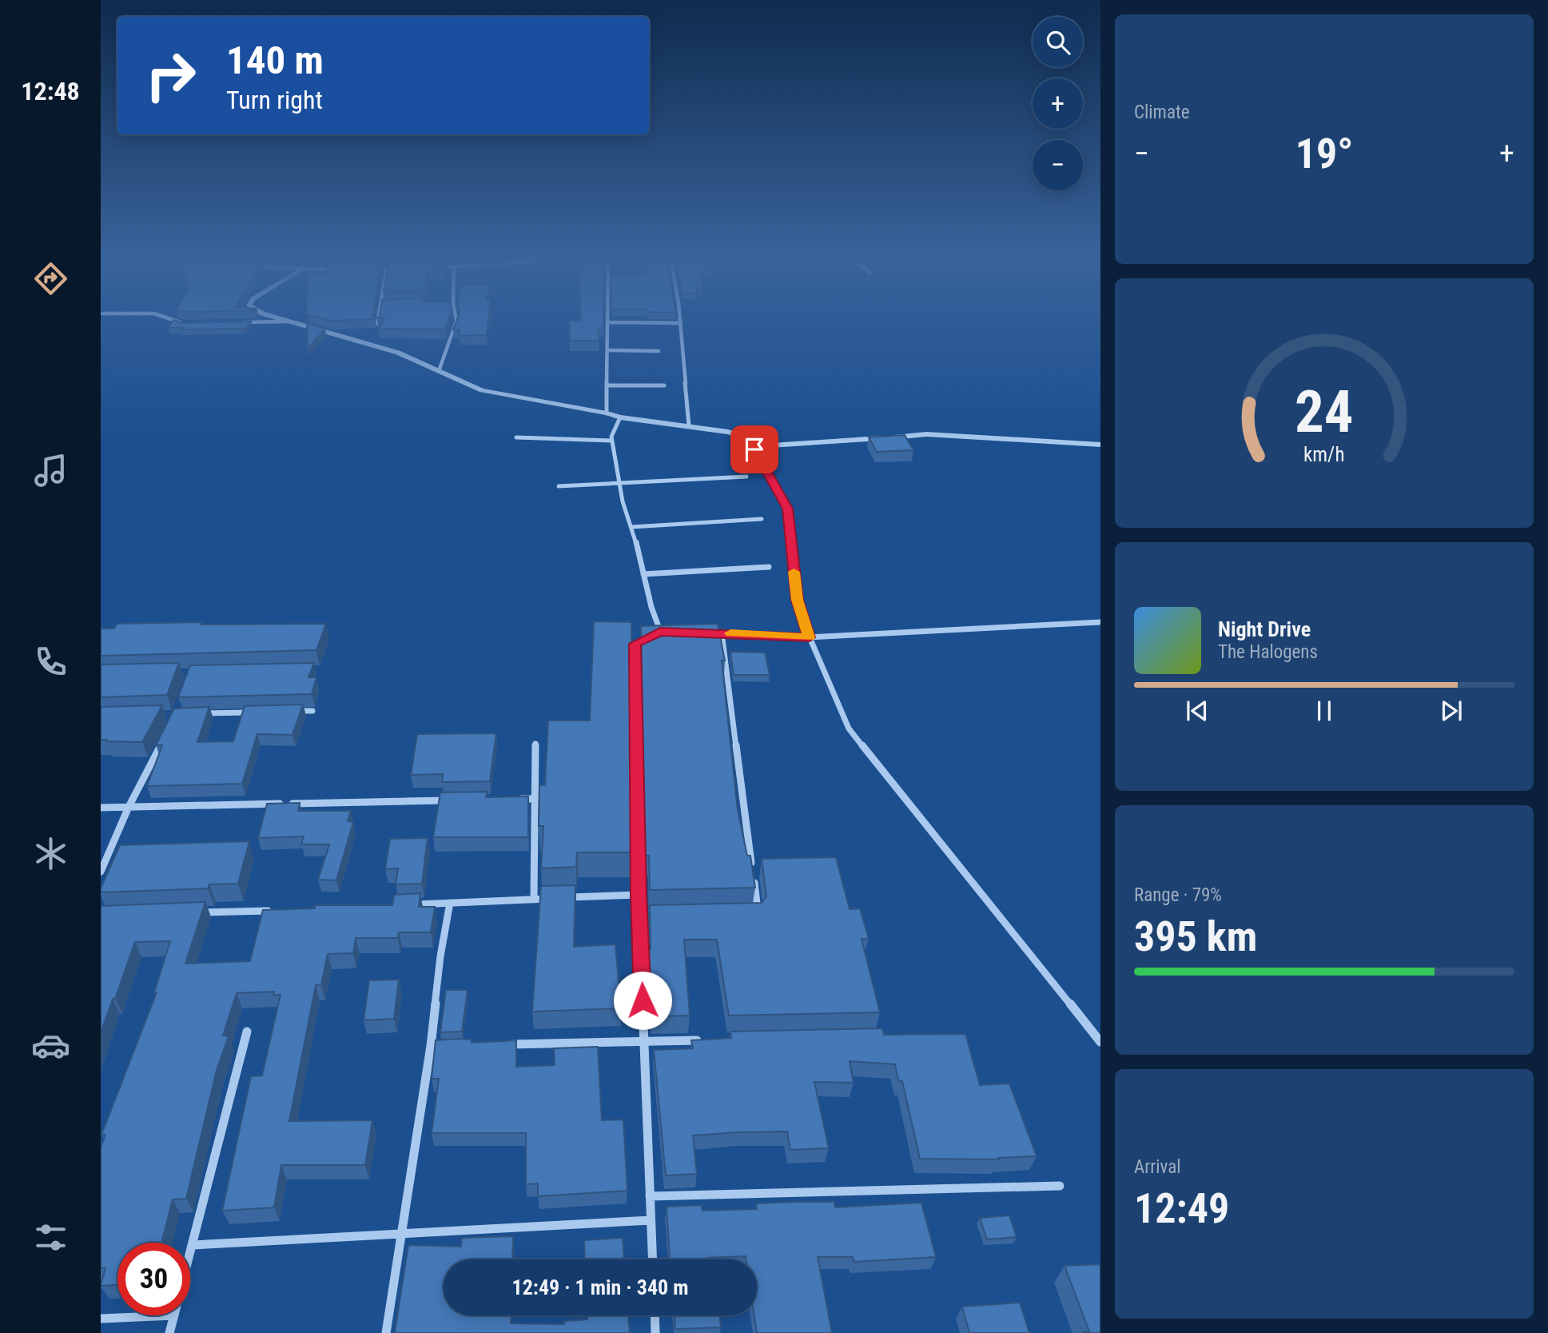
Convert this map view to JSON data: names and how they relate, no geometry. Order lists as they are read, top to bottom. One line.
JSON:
{"page":{"tabs":"12:48","tile":["Climate",["Range · 79%","395 km"],["Arrival","12:49"]],"map_buttons":["+","−"],"turn":["140 m","Turn right"],"heat":["−","19°","+"],"song":["Night Drive","The Halogens"],"limit":"30","trip":"12:49 · 1 min · 340 m","gauge":["24","km/h"]}}
